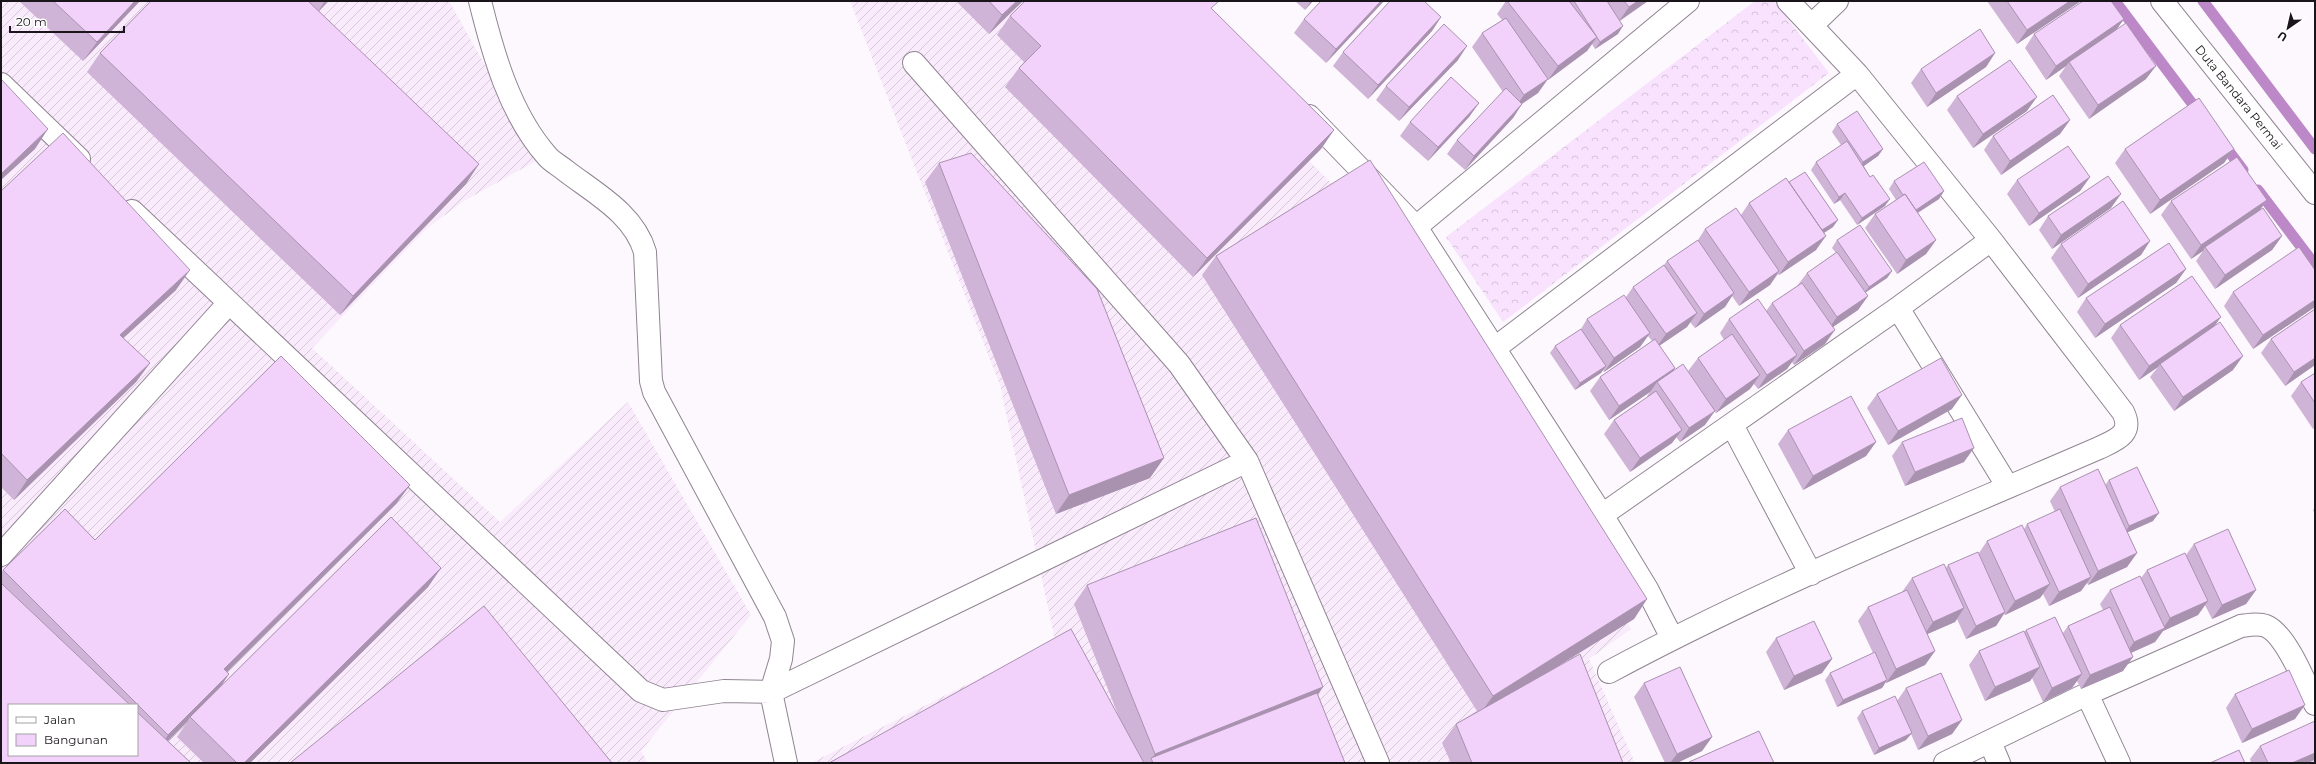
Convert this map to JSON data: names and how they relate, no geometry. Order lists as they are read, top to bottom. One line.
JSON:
{"streets":{"street":["Duta Bandara Permai"]},"legend":["Jalan","Bangunan"],"scale_bar":"20 m","north":"bottom left"}
